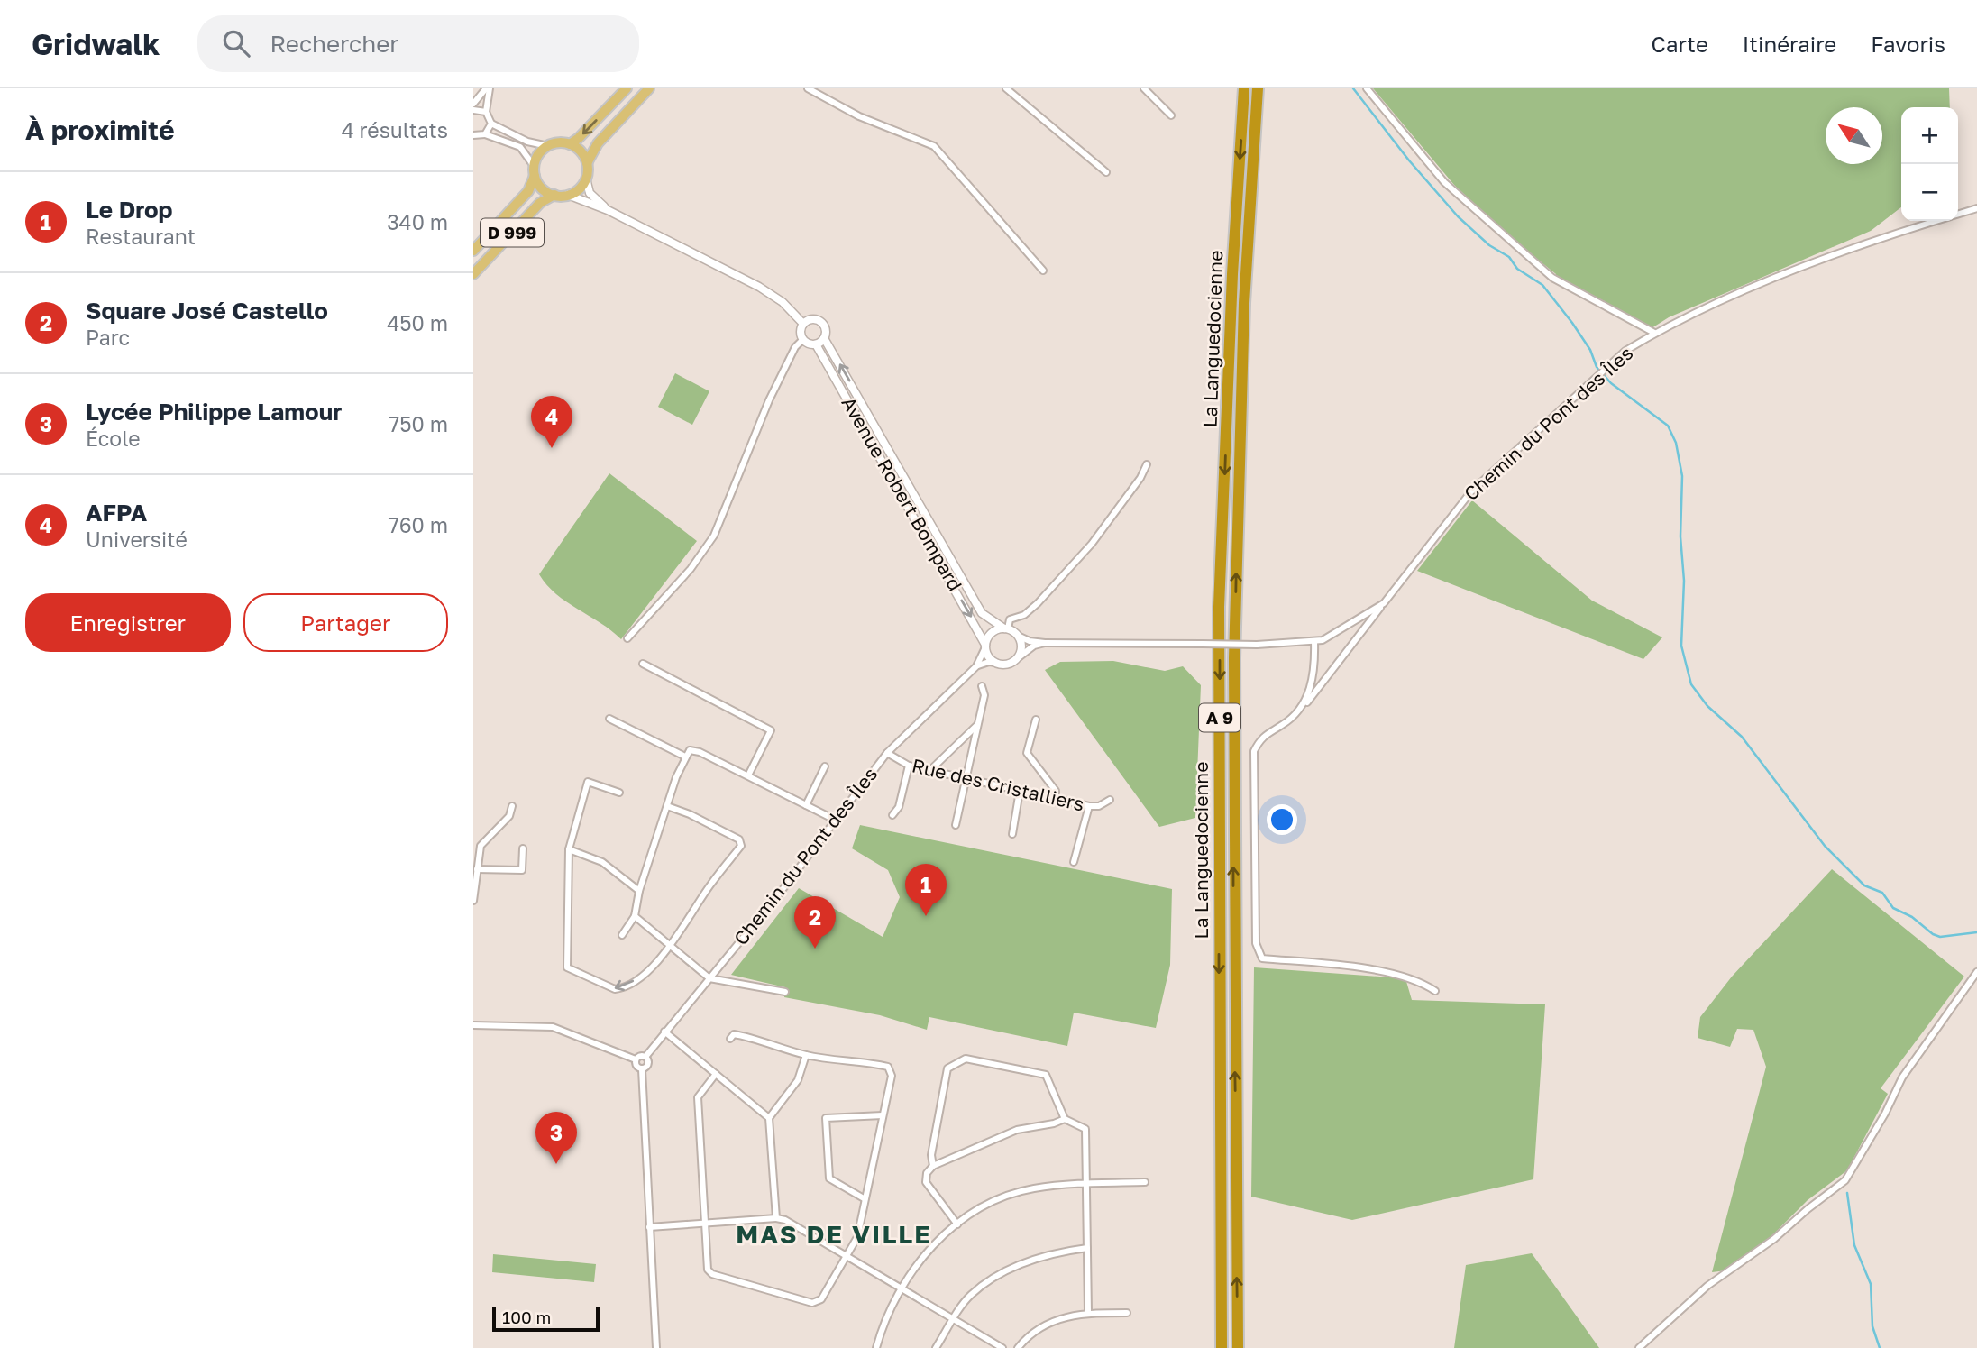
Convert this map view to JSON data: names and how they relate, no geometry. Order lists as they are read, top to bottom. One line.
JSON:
{"streets":{"highway":["La Languedocienne","A 9"],"main road":["D 999"],"street":["Chemin du Pont des Îles","Avenue Robert Bompard","Rue des Cristalliers"]},"crossings":[["D 999","Avenue Robert Bompard"],["Chemin du Pont des Îles","Avenue Robert Bompard"],["Chemin du Pont des Îles","Rue des Cristalliers"]],"districts":["MAS DE VILLE"],"scale_bar":"100 m","north":"top left","page":{"header":"Gridwalk","search":"Rechercher","nav":["Carte","Itinéraire","Favoris"],"heading":["À proximité","4 résultats"],"map_buttons":["+","−"],"list":[{"mark":"1","name":"Le Drop","note":"Restaurant","value":"340 m"},{"mark":"2","name":"Square José Castello","note":"Parc","value":"450 m"},{"mark":"3","name":"Lycée Philippe Lamour","note":"École","value":"750 m"},{"mark":"4","name":"AFPA","note":"Université","value":"760 m"}],"pins":["4","1","2","3"],"buttons":["Enregistrer","Partager"],"scale":"100 m"}}
